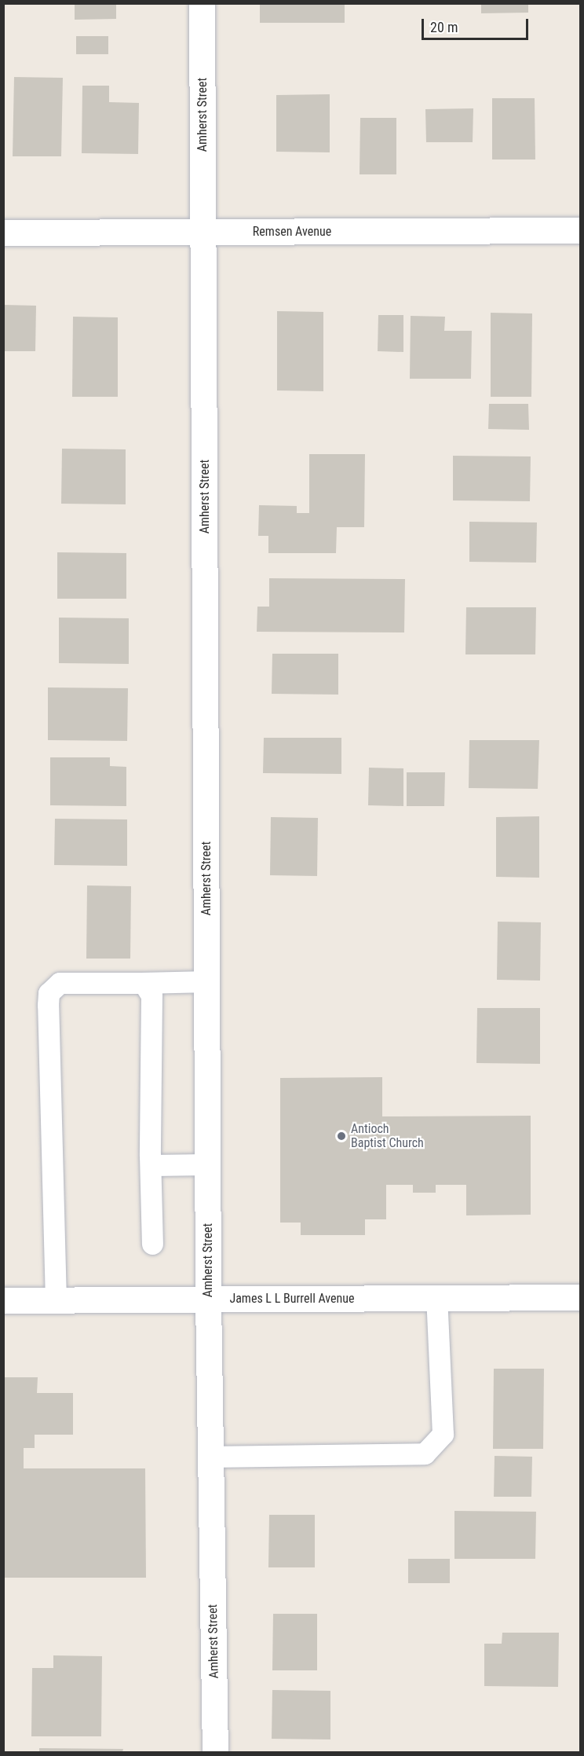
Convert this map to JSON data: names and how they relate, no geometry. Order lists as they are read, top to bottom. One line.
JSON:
{"streets":{"street":["Amherst Street","Remsen Avenue","James L L Burrell Avenue"]},"crossings":[["Amherst Street","Remsen Avenue"],["Amherst Street","James L L Burrell Avenue"]],"places":["Antioch Baptist Church"],"scale_bar":"20 m"}
